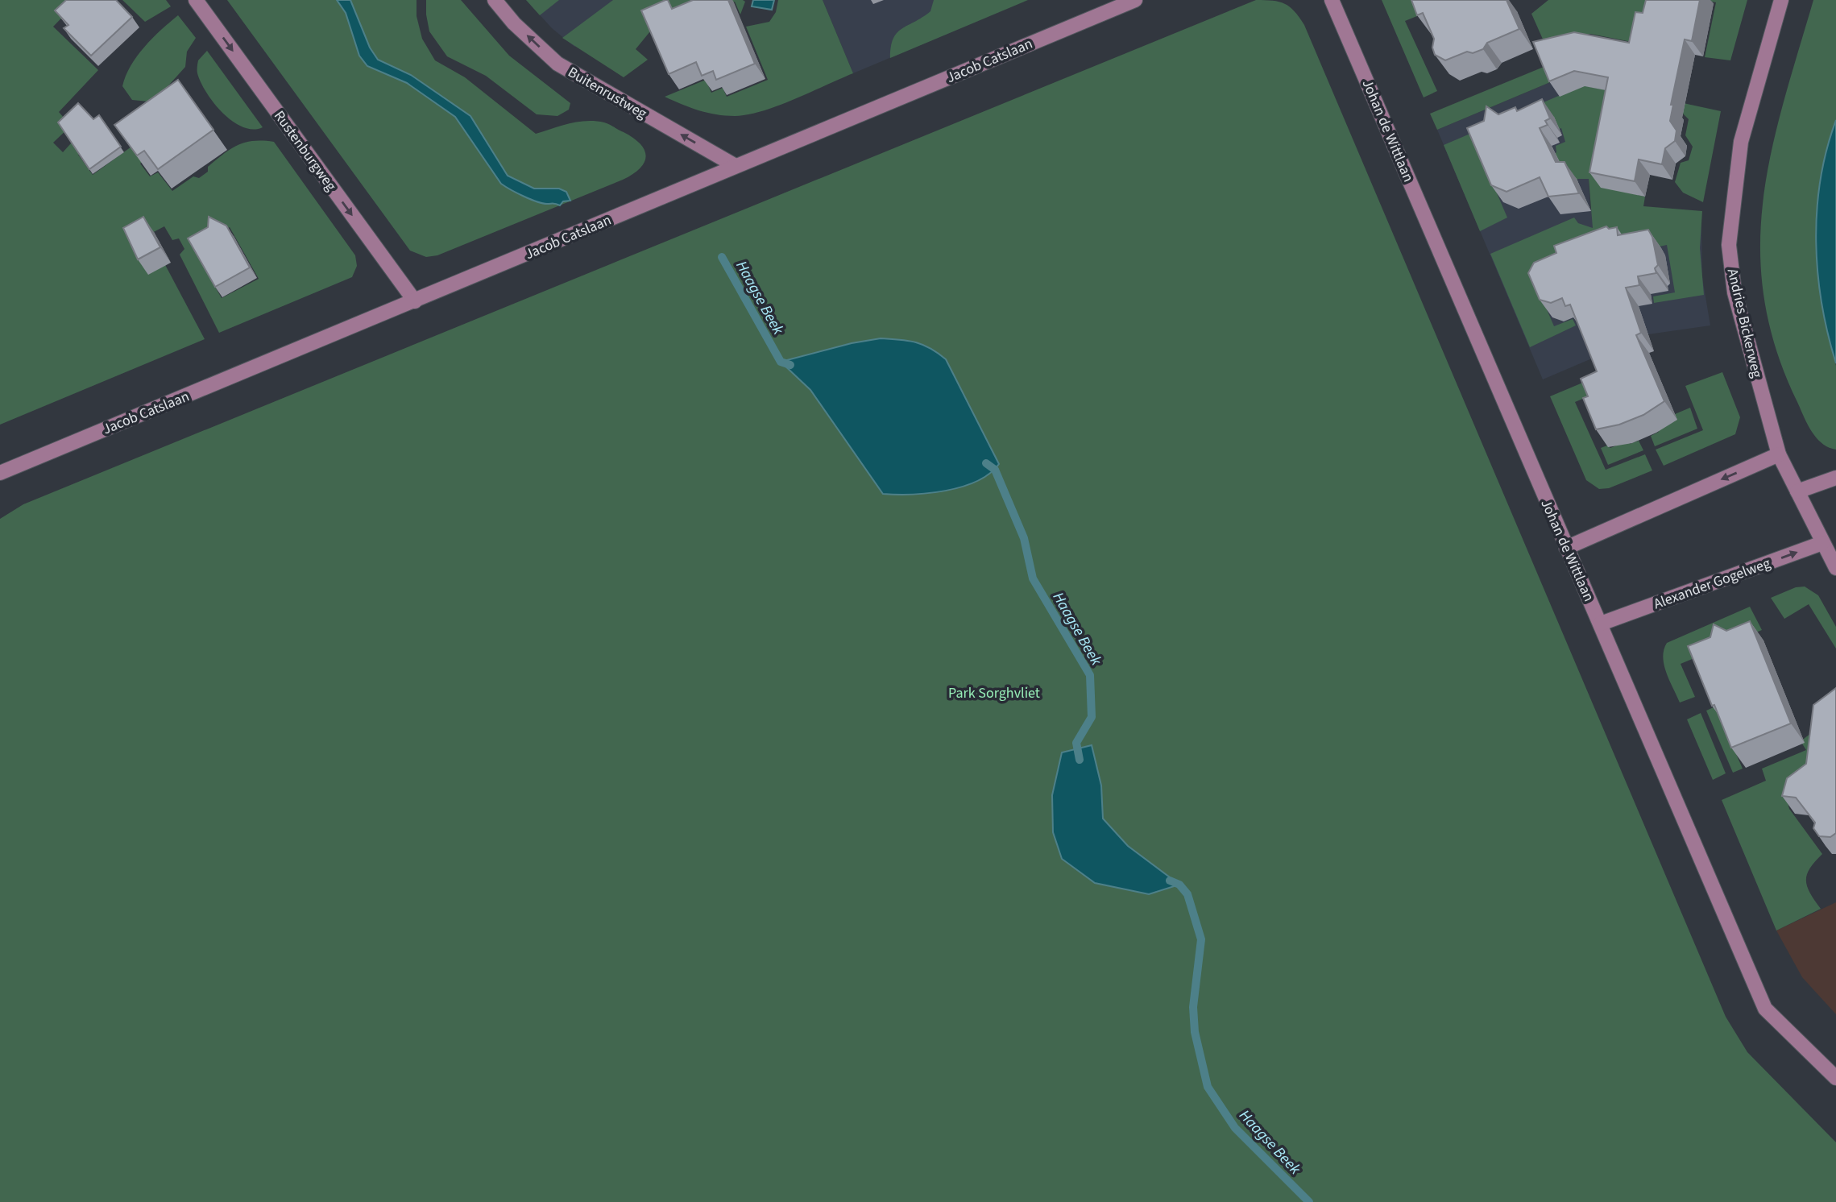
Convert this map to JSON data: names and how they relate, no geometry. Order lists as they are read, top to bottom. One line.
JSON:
{"streets":{"street":["Jacob Catslaan","Buitenrustweg","Johan de Wittlaan","Rustenburgweg","Andries Bickerweg","Alexander Gogelweg"]},"crossings":[["Jacob Catslaan","Buitenrustweg"],["Jacob Catslaan","Rustenburgweg"],["Johan de Wittlaan","Alexander Gogelweg"],["Andries Bickerweg","Alexander Gogelweg"]],"one_way":["Buitenrustweg","Rustenburgweg"],"water":["Haagse Beek"],"parks":["Park Sorghvliet"]}
